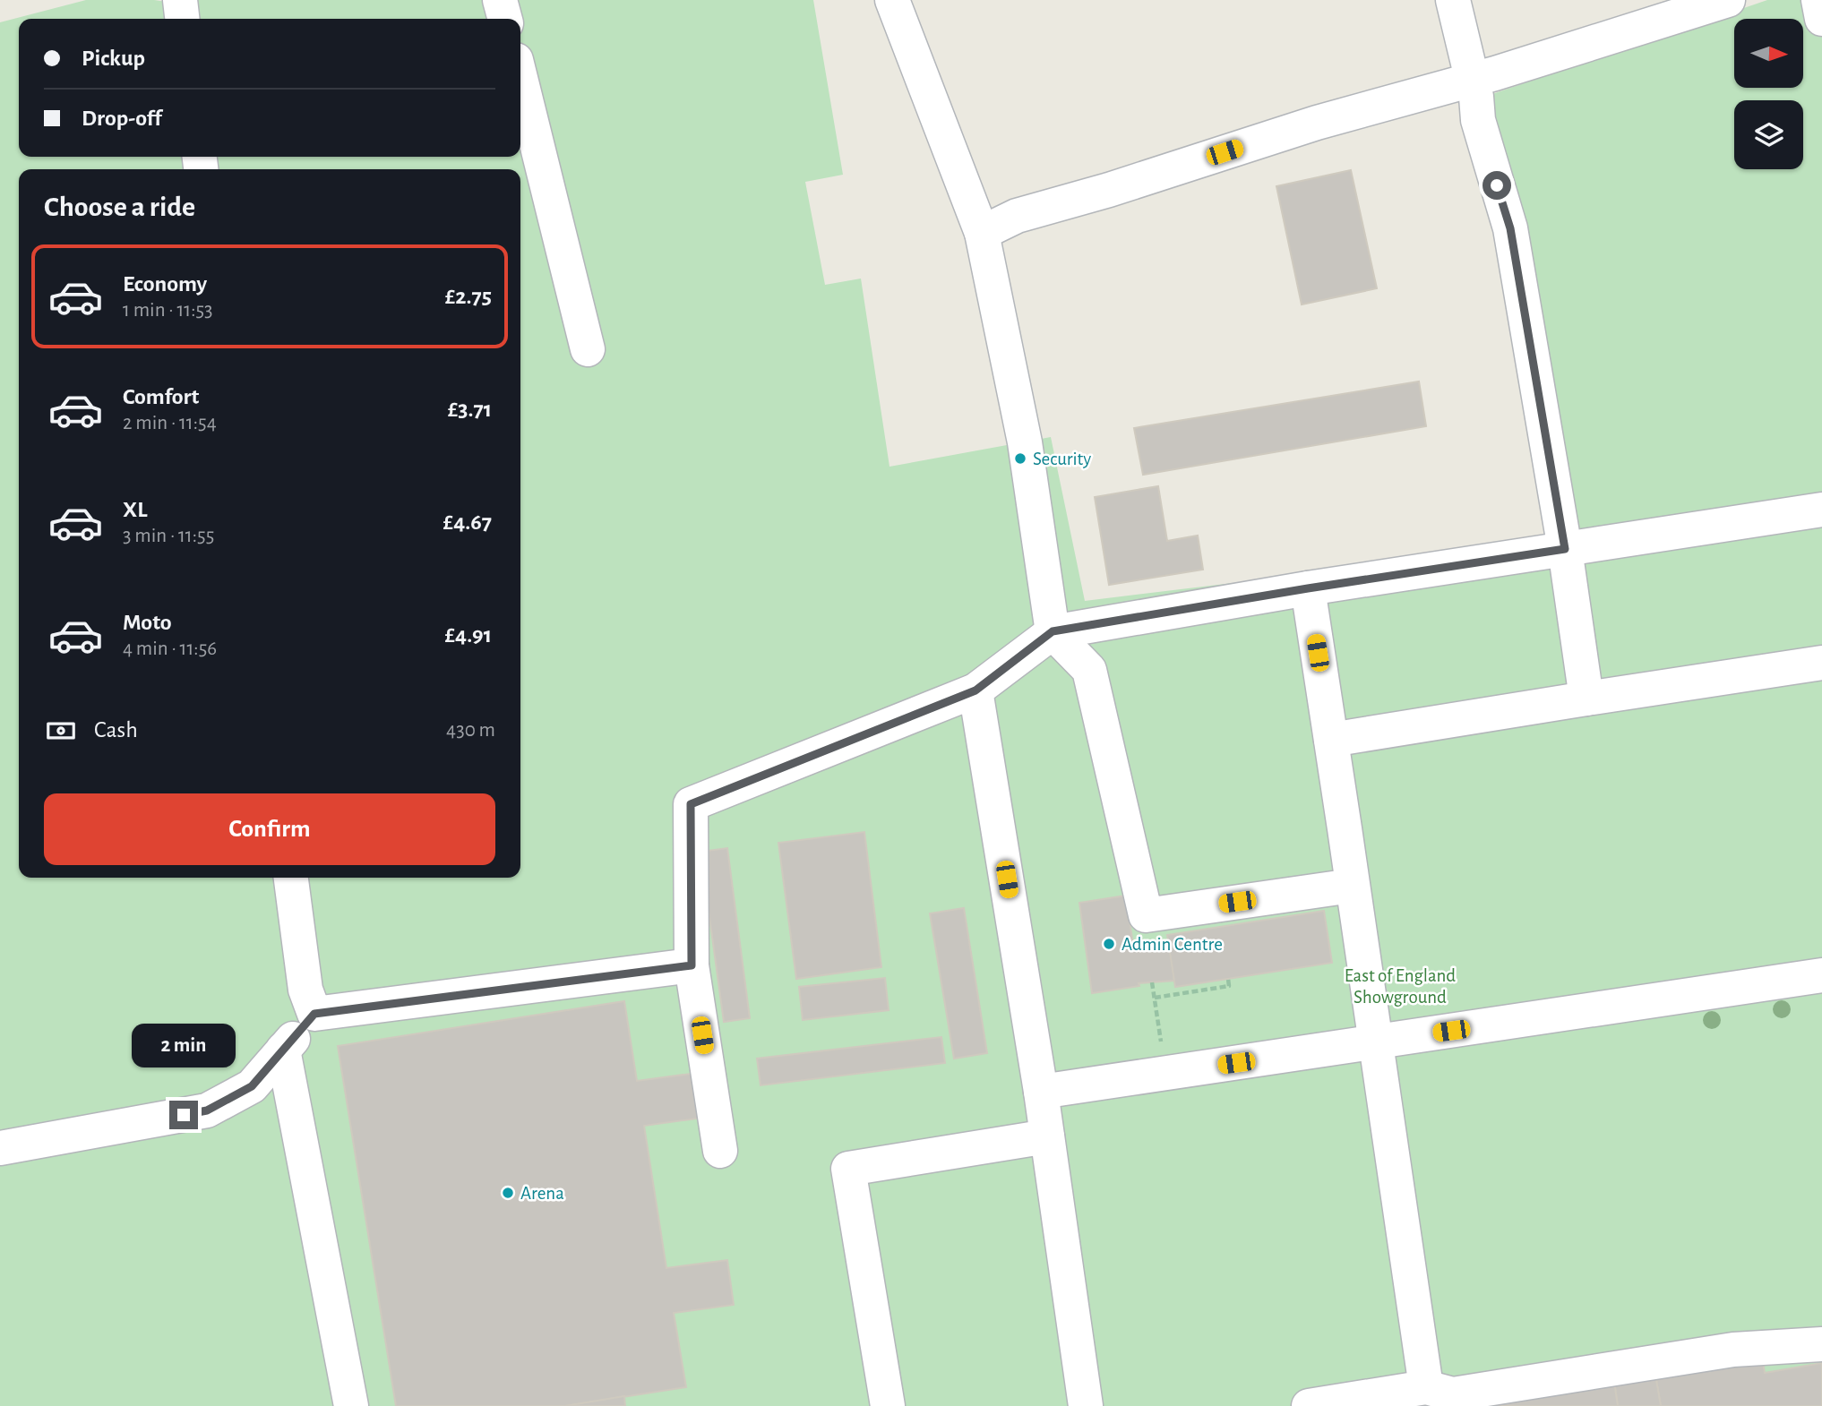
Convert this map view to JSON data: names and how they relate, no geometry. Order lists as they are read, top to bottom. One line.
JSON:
{"parks":["East of England Showground"],"places":["Security","Admin Centre","Arena"],"north":"right","page":{"banner":["Pickup","Drop-off"],"heading":"Choose a ride","list":[{"name":"Economy","note":"1 min · 11:53","value":"£2.75"},{"name":"Comfort","note":"2 min · 11:54","value":"£3.71"},{"name":"XL","note":"3 min · 11:55","value":"£4.67"},{"name":"Moto","note":"4 min · 11:56","value":"£4.91"}],"pay":["Cash","430 m"],"buttons":"Confirm","bubble":"2 min"}}
